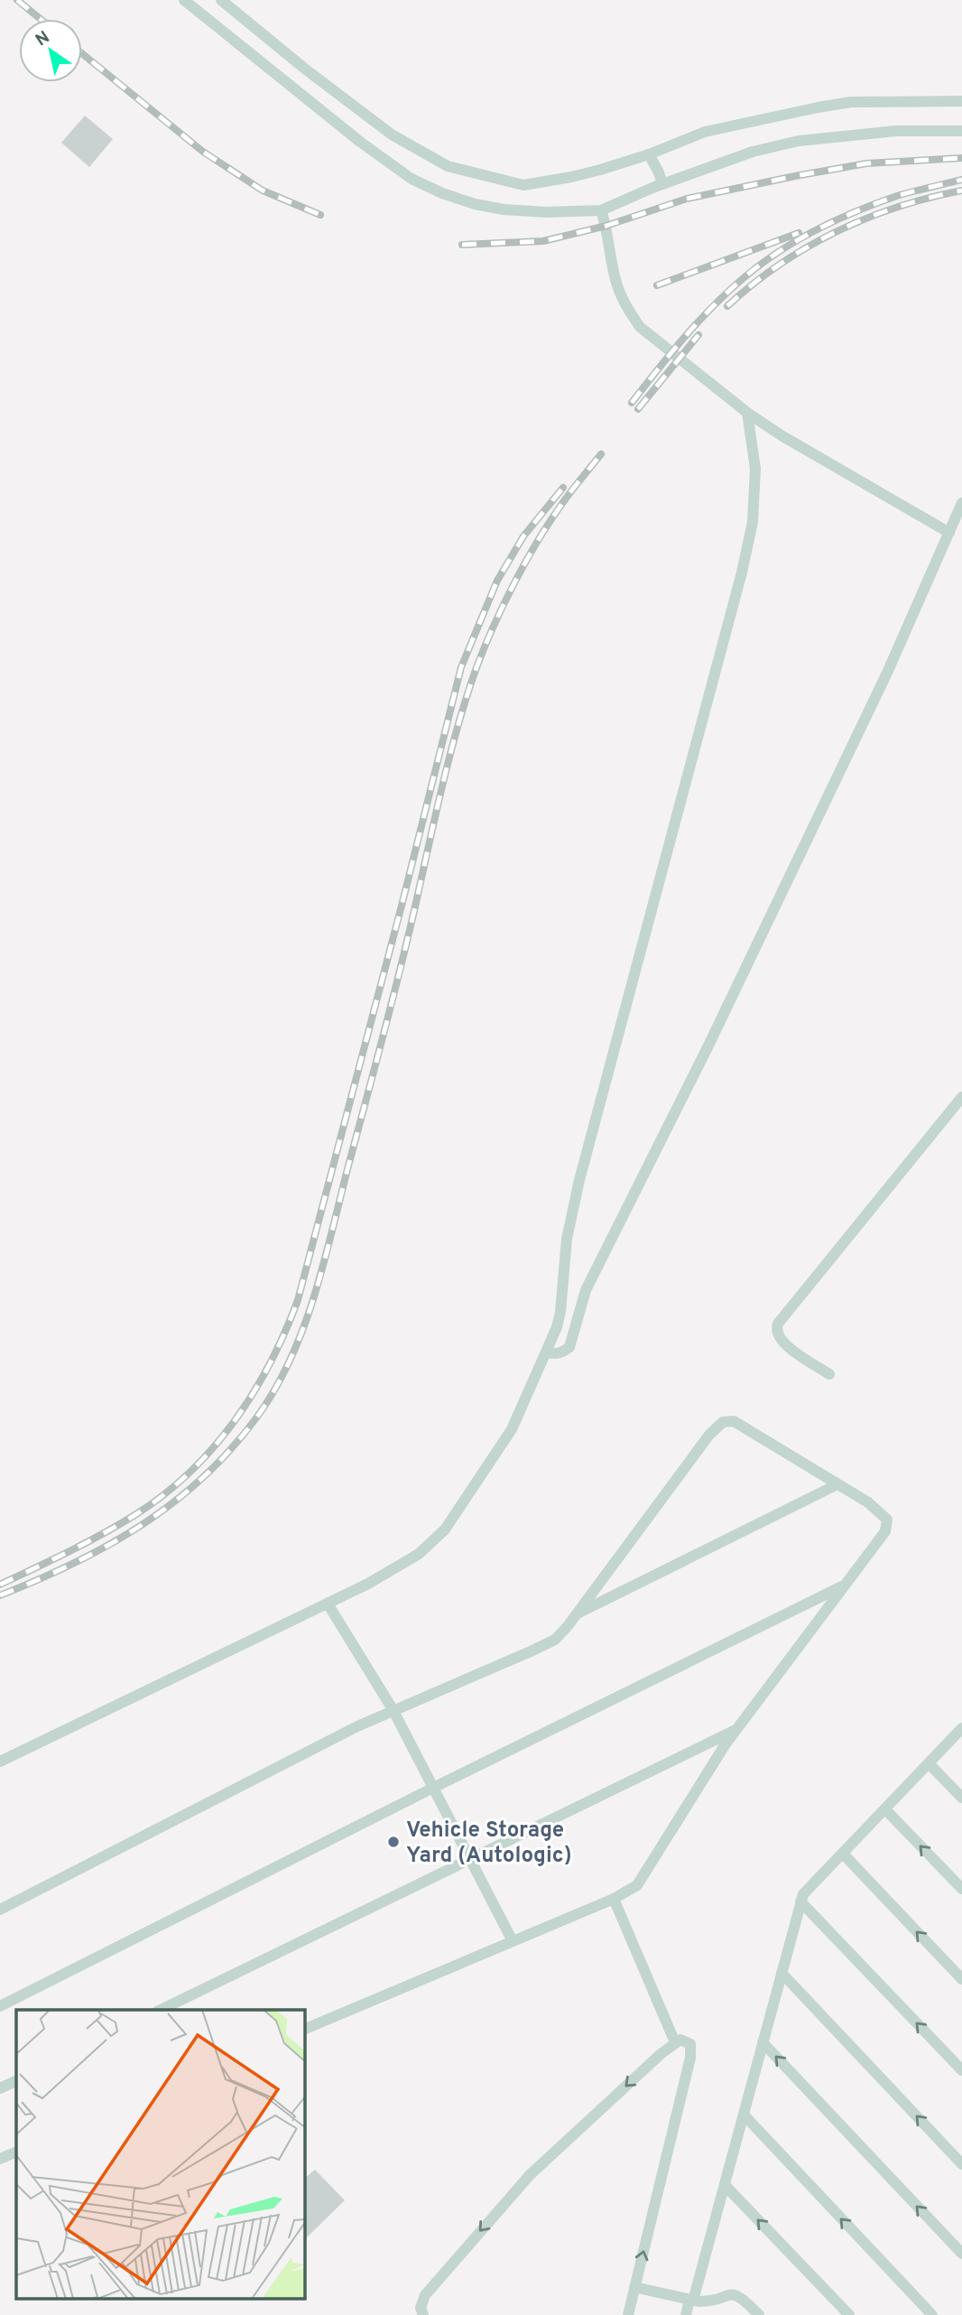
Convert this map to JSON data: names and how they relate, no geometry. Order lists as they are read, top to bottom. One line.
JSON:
{"places":["Vehicle Storage Yard (Autologic)"],"north":"top left"}
